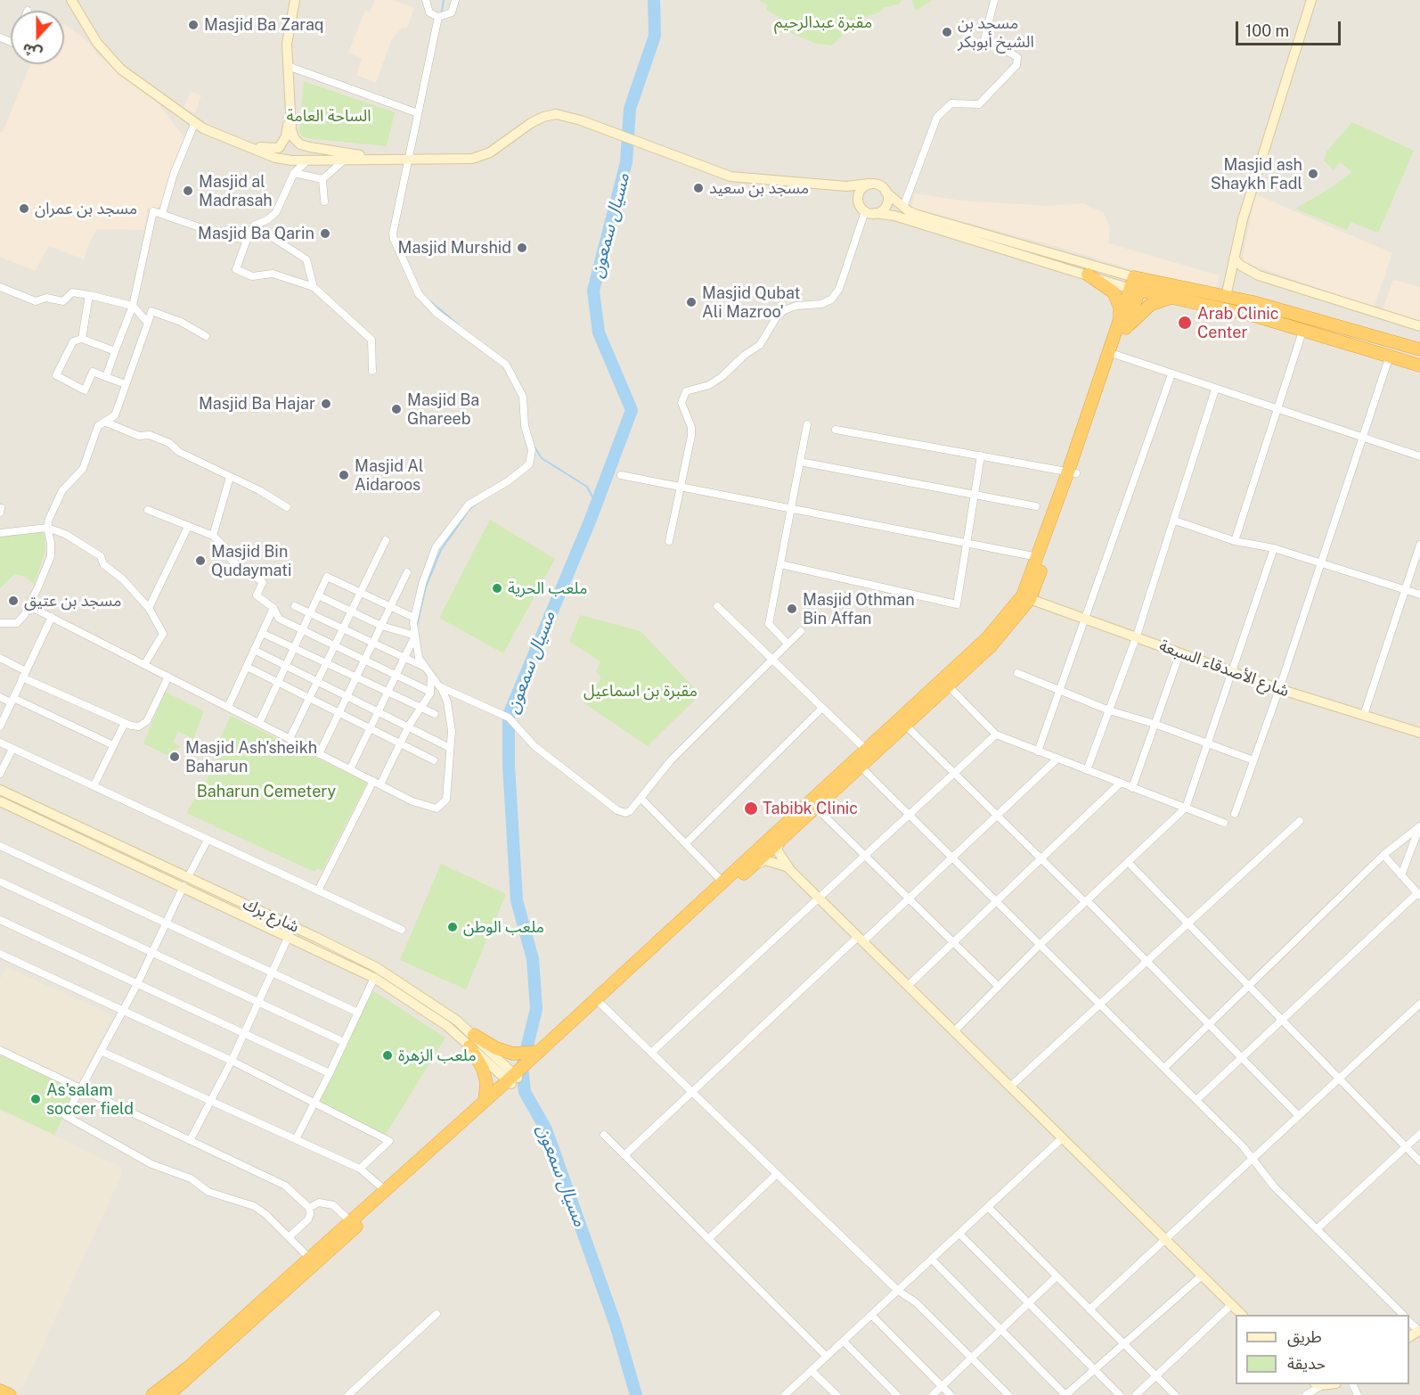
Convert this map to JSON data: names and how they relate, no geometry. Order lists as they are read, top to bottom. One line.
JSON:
{"streets":{"main road":["شارع الأصدقاء السبعة","شارع برك"]},"water":["مسيال سمعون"],"parks":["مقبرة عبدالرحيم","الساحة العامة","مقبرة بن اسماعيل","Baharun Cemetery"],"places":["Masjid Ba Zaraq","مسجد بن الشيخ أبوبكر","Masjid ash Shaykh Fadl","مسجد بن سعيد","Masjid al Madrasah","مسجد بن عمران","Masjid Ba Qarin","Masjid Murshid","Masjid Qubat Ali Mazroo'","Arab Clinic Center","Masjid Ba Hajar","Masjid Ba Ghareeb","Masjid Al Aidaroos","Masjid Bin Qudaymati","ملعب الحرية","مسجد بن عتيق","Masjid Othman Bin Affan","Masjid Ash'sheikh Baharun","Tabibk Clinic","ملعب الوطن","ملعب الزهرة","As'salam soccer field"],"legend":["طريق","حديقة"],"scale_bar":"100 m","north":"bottom"}
